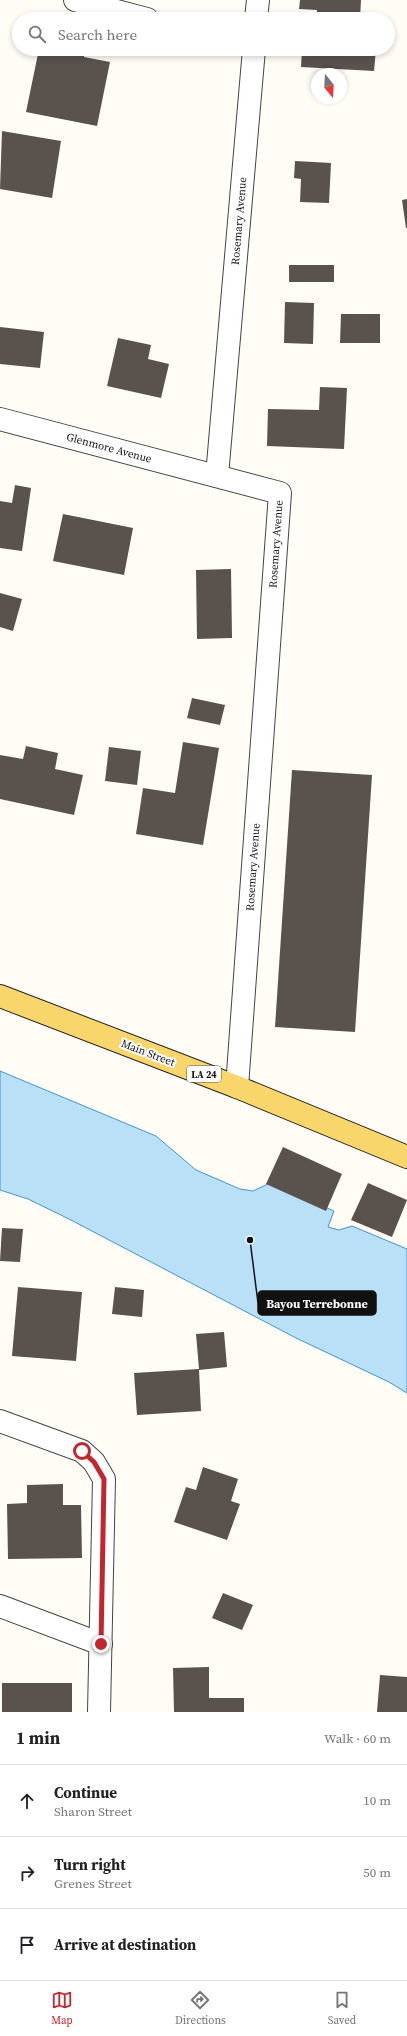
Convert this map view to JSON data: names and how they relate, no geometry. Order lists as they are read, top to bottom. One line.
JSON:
{"streets":{"main road":["Main Street","LA 24"],"street":["Rosemary Avenue","Glenmore Avenue"]},"crossings":[["Rosemary Avenue","Glenmore Avenue"],["Rosemary Avenue","Main Street"]],"places":["Bayou Terrebonne"],"north":"bottom","page":{"search":"Search here","heading":["1 min","Walk · 60 m"],"list":[["Continue","Sharon Street","10 m"],["Turn right","Grenes Street","50 m"],"Arrive at destination"],"nav":["Map","Directions","Saved"]}}
